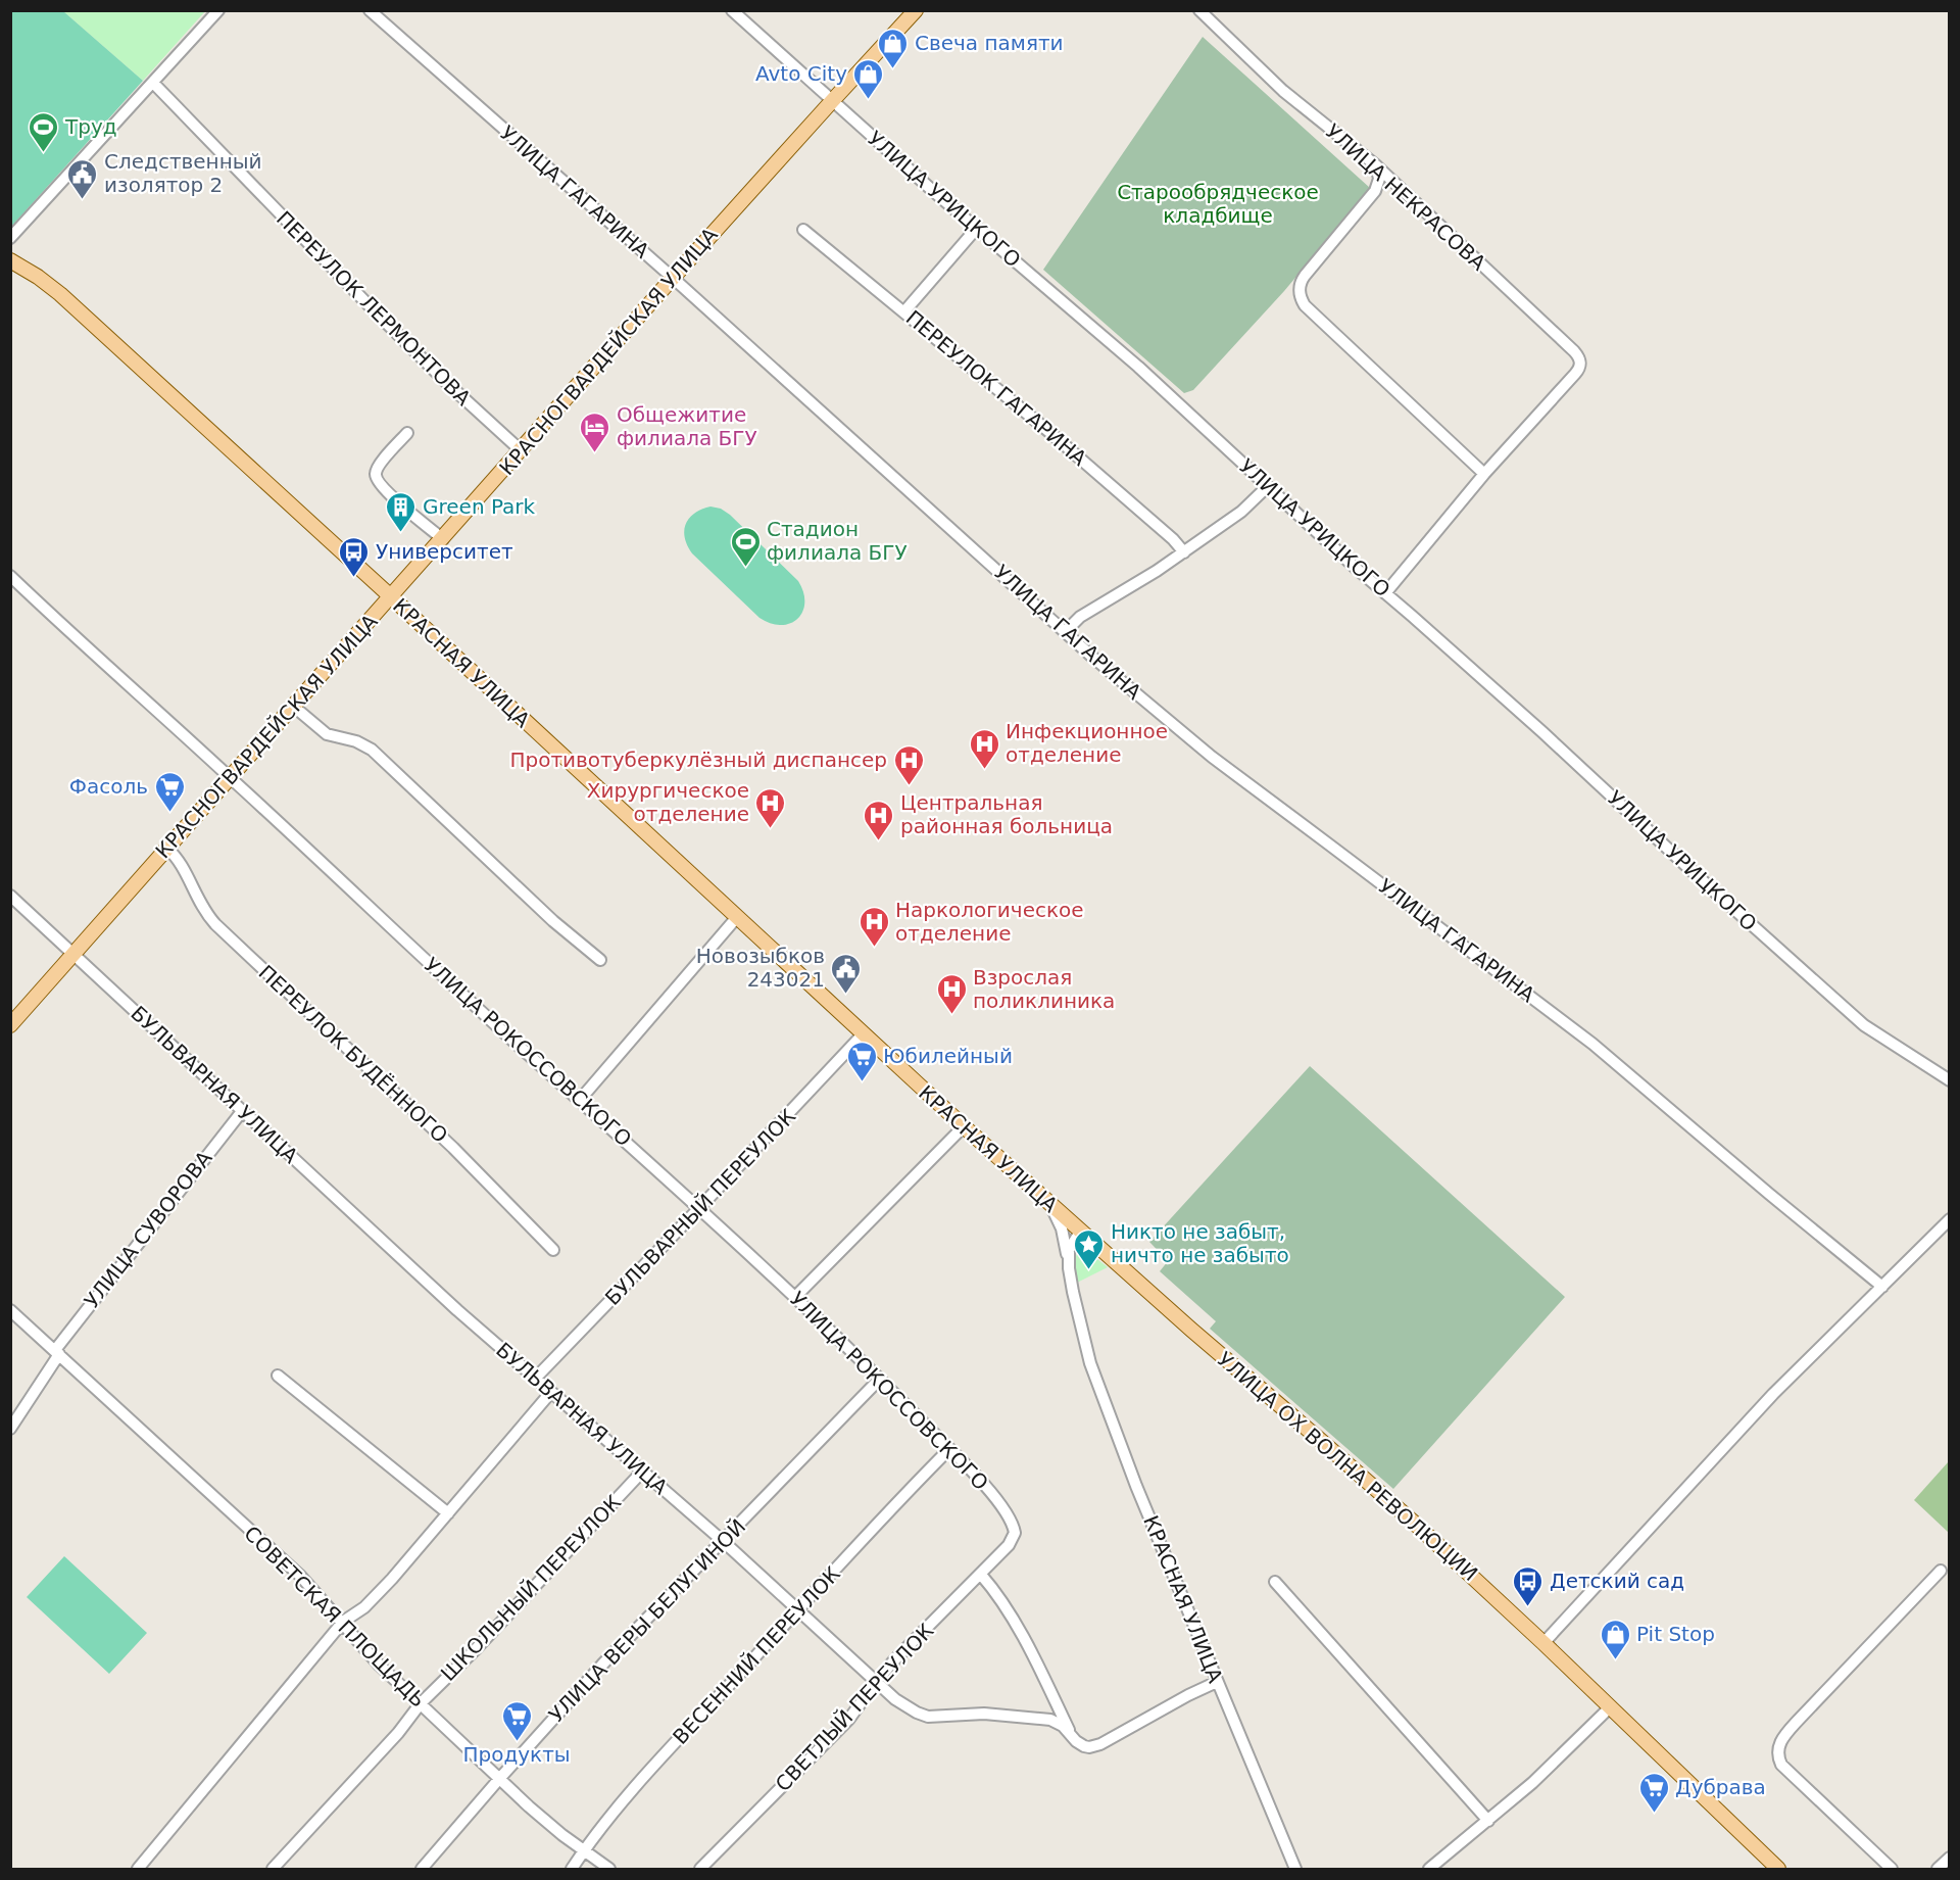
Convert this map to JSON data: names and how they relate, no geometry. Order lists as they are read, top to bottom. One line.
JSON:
{"streets":{"main road":["КРАСНОГВАРДЕЙСКАЯ УЛИЦА","КРАСНАЯ УЛИЦА","УЛИЦА ОХ ВОЛНА РЕВОЛЮЦИИ"],"street":["УЛИЦА ГАГАРИНА","УЛИЦА НЕКРАСОВА","УЛИЦА УРИЦКОГО","ПЕРЕУЛОК ЛЕРМОНТОВА","ПЕРЕУЛОК ГАГАРИНА","УЛИЦА РОКОССОВСКОГО","ПЕРЕУЛОК БУДЁННОГО","БУЛЬВАРНАЯ УЛИЦА","БУЛЬВАРНЫЙ ПЕРЕУЛОК","УЛИЦА СУВОРОВА","ШКОЛЬНЫЙ ПЕРЕУЛОК","СОВЕТСКАЯ ПЛОЩАДЬ","УЛИЦА ВЕРЫ БЕЛУГИНОЙ","ВЕСЕННИЙ ПЕРЕУЛОК","СВЕТЛЫЙ ПЕРЕУЛОК"]},"crossings":[["УЛИЦА ГАГАРИНА","КРАСНОГВАРДЕЙСКАЯ УЛИЦА"],["УЛИЦА УРИЦКОГО","КРАСНОГВАРДЕЙСКАЯ УЛИЦА"],["ПЕРЕУЛОК ЛЕРМОНТОВА","КРАСНОГВАРДЕЙСКАЯ УЛИЦА"],["КРАСНОГВАРДЕЙСКАЯ УЛИЦА","КРАСНАЯ УЛИЦА"],["КРАСНОГВАРДЕЙСКАЯ УЛИЦА","УЛИЦА РОКОССОВСКОГО"],["КРАСНОГВАРДЕЙСКАЯ УЛИЦА","ПЕРЕУЛОК БУДЁННОГО"],["КРАСНОГВАРДЕЙСКАЯ УЛИЦА","БУЛЬВАРНАЯ УЛИЦА"],["КРАСНАЯ УЛИЦА","БУЛЬВАРНАЯ УЛИЦА"],["КРАСНАЯ УЛИЦА","БУЛЬВАРНЫЙ ПЕРЕУЛОК"],["КРАСНАЯ УЛИЦА","УЛИЦА ОХ ВОЛНА РЕВОЛЮЦИИ"],["УЛИЦА РОКОССОВСКОГО","БУЛЬВАРНЫЙ ПЕРЕУЛОК"],["УЛИЦА РОКОССОВСКОГО","УЛИЦА ВЕРЫ БЕЛУГИНОЙ"],["УЛИЦА РОКОССОВСКОГО","ВЕСЕННИЙ ПЕРЕУЛОК"],["УЛИЦА РОКОССОВСКОГО","СВЕТЛЫЙ ПЕРЕУЛОК"],["БУЛЬВАРНАЯ УЛИЦА","БУЛЬВАРНЫЙ ПЕРЕУЛОК"],["БУЛЬВАРНАЯ УЛИЦА","УЛИЦА СУВОРОВА"],["БУЛЬВАРНАЯ УЛИЦА","ШКОЛЬНЫЙ ПЕРЕУЛОК"],["БУЛЬВАРНАЯ УЛИЦА","УЛИЦА ВЕРЫ БЕЛУГИНОЙ"],["БУЛЬВАРНАЯ УЛИЦА","ВЕСЕННИЙ ПЕРЕУЛОК"],["БУЛЬВАРНАЯ УЛИЦА","СВЕТЛЫЙ ПЕРЕУЛОК"],["УЛИЦА СУВОРОВА","СОВЕТСКАЯ ПЛОЩАДЬ"],["ШКОЛЬНЫЙ ПЕРЕУЛОК","СОВЕТСКАЯ ПЛОЩАДЬ"],["СОВЕТСКАЯ ПЛОЩАДЬ","УЛИЦА ВЕРЫ БЕЛУГИНОЙ"],["СОВЕТСКАЯ ПЛОЩАДЬ","ВЕСЕННИЙ ПЕРЕУЛОК"]],"parks":["Старообрядческое кладбище"],"places":{"shop":["Свеча памяти","Avto City","Pit Stop"],"sports":["Труд","Стадион филиала БГУ"],"public building":["Следственный изолятор 2","Новозыбков 243021"],"hotel":["Общежитие филиала БГУ"],"building":["Green Park"],"bus stop":["Университет","Детский сад"],"hospital":["Инфекционное отделение","Противотуберкулёзный диспансер","Хирургическое отделение","Центральная районная больница","Наркологическое отделение","Взрослая поликлиника"],"supermarket":["Фасоль","Юбилейный","Продукты","Дубрава"],"place":["Никто не забыт, ничто не забыто"]}}
